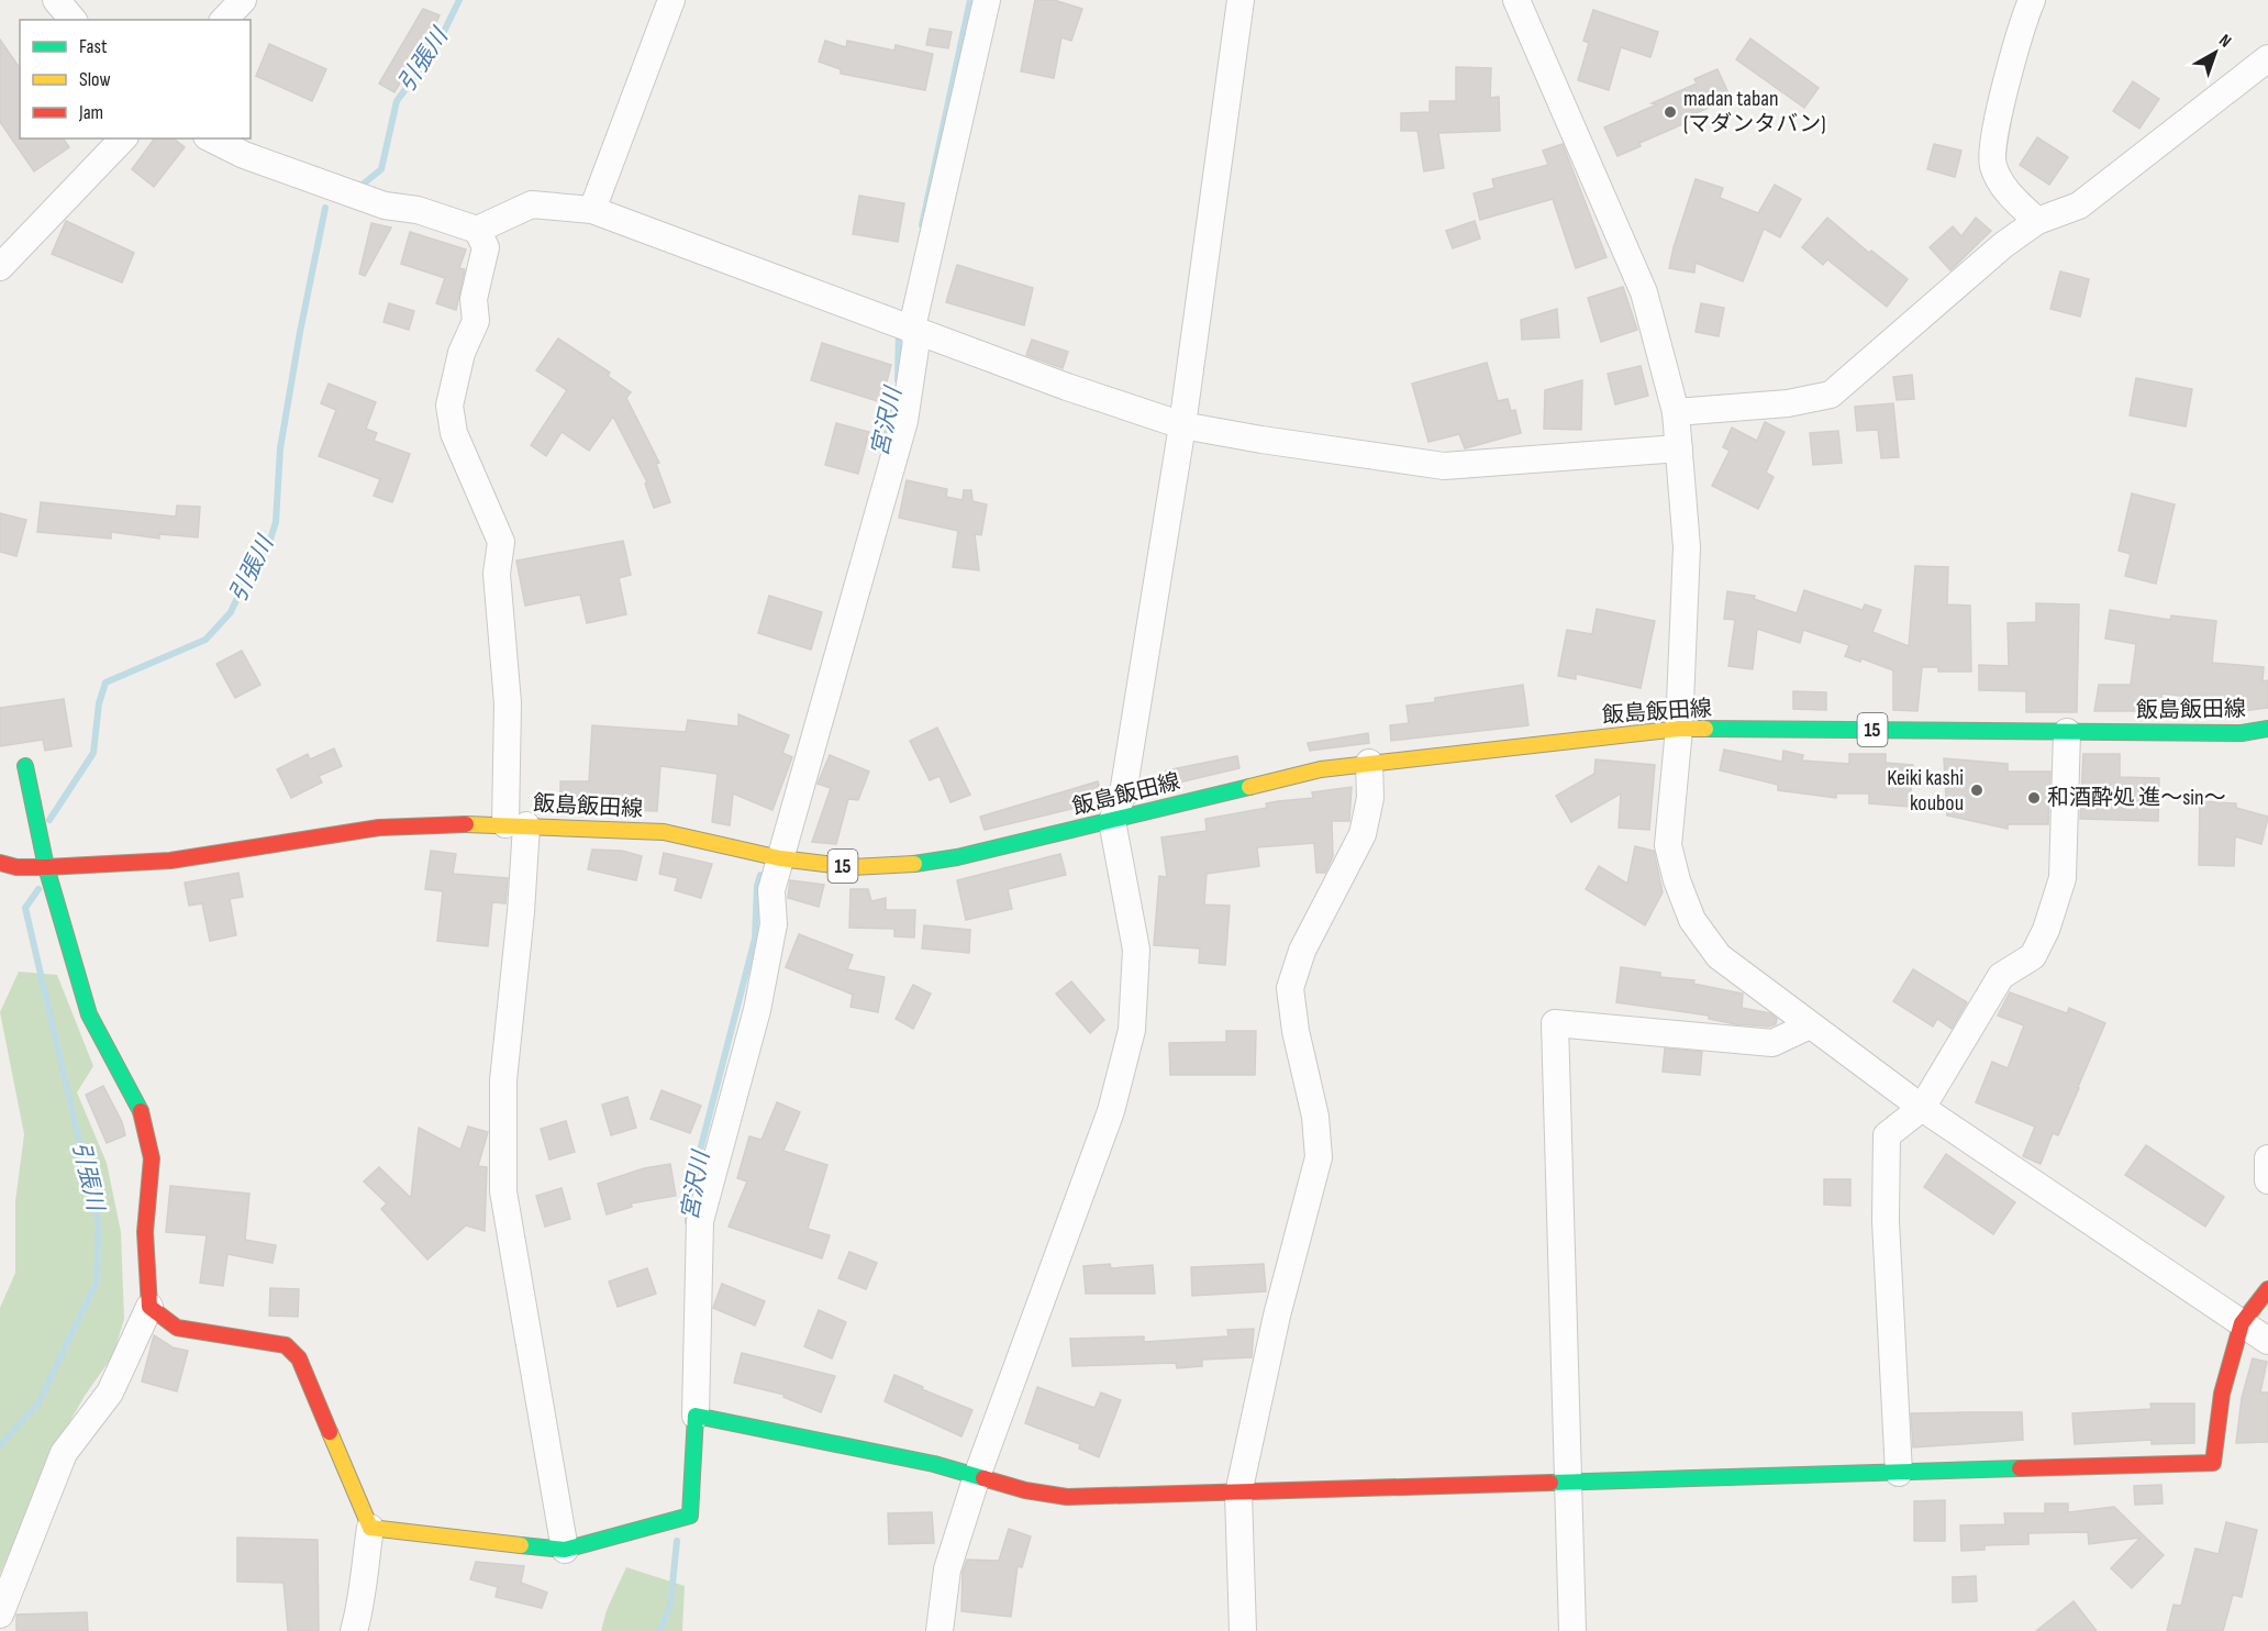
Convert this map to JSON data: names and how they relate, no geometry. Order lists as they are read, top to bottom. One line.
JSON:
{"streets":{"street":["飯島飯田線","15"]},"water":["引張川","宮沢川"],"places":["madan taban (マダンタバン)","Keiki kashi koubou","和酒酔処 進〜sin〜"],"legend":["Fast","Slow","Jam"],"north":"top right"}
